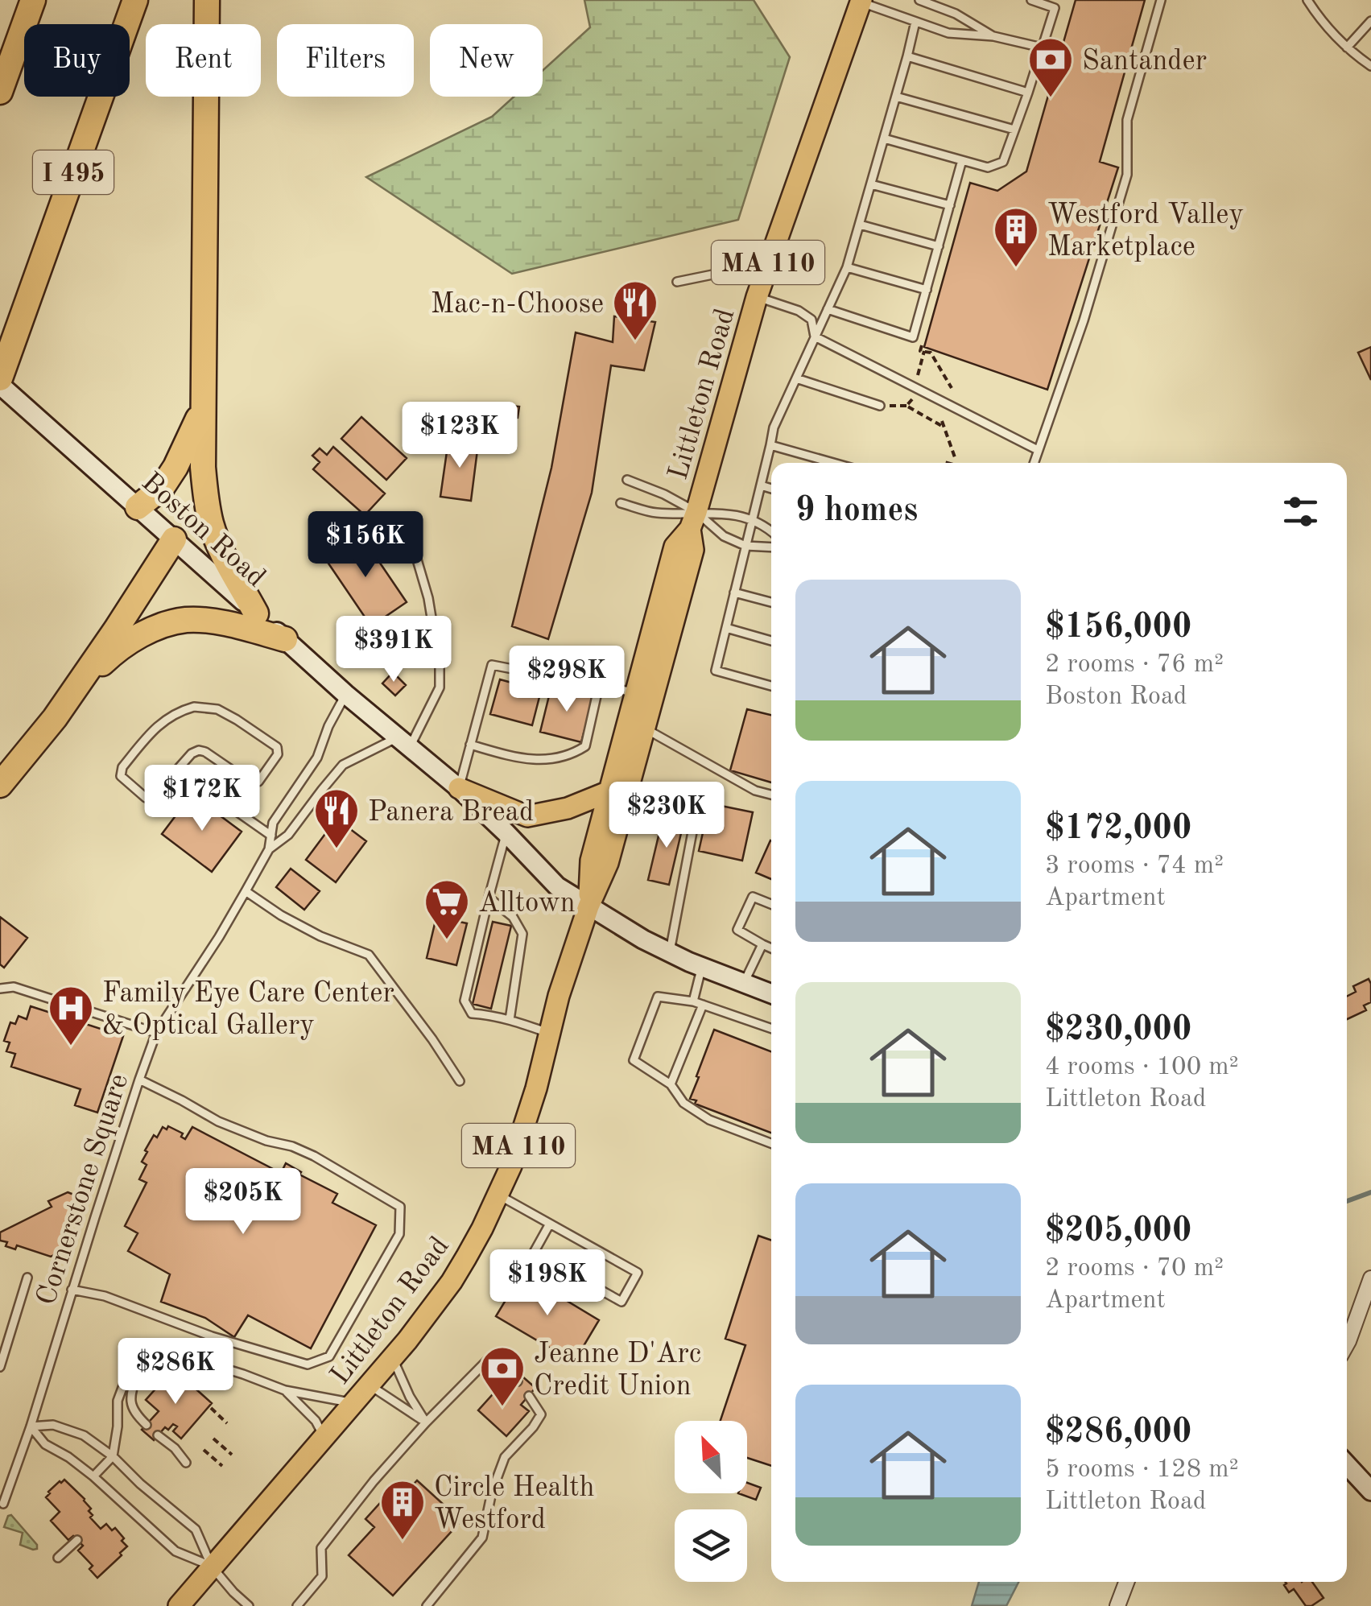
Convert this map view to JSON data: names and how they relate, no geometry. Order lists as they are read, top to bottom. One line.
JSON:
{"streets":{"highway":["I 495"],"main road":["MA 110","Littleton Road","Boston Road"],"lane":["Cornerstone Square"]},"crossings":[["Littleton Road","Boston Road"],["Boston Road","Cornerstone Square"]],"places":{"bank":["Santander","Jeanne D'Arc Credit Union"],"building":["Westford Valley Marketplace","Circle Health Westford"],"restaurant":["Mac-n-Choose","Panera Bread"],"supermarket":["Alltown"],"hospital":["Family Eye Care Center & Optical Gallery"]},"north":"top left","page":{"chip":["Buy","Rent","Filters","New"],"price":["$123K","$156K","$391K","$298K","$172K","$230K","$205K","$198K","$286K"],"heading":"9 homes","list":[{"name":"$156,000","note":"2 rooms · 76 m² · Boston Road"},{"name":"$172,000","note":"3 rooms · 74 m² · Apartment"},{"name":"$230,000","note":"4 rooms · 100 m² · Littleton Road"},{"name":"$205,000","note":"2 rooms · 70 m² · Apartment"},{"name":"$286,000","note":"5 rooms · 128 m² · Littleton Road"}]}}
